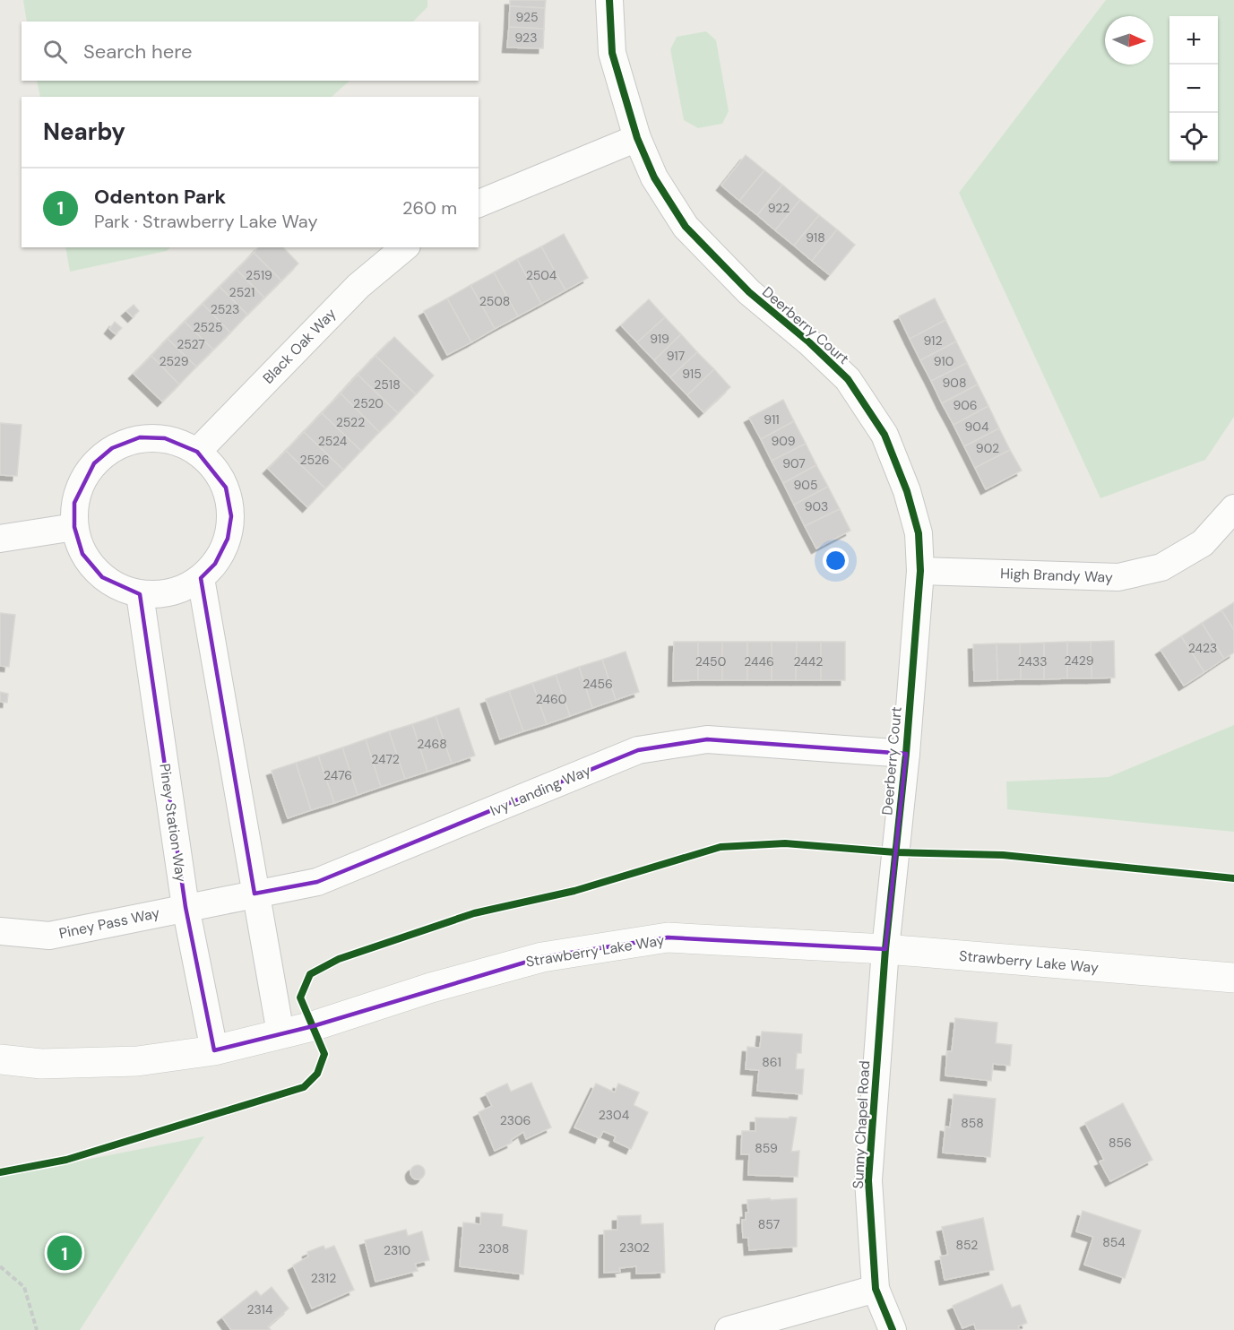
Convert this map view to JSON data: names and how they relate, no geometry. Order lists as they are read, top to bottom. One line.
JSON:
{"streets":{"street":["Deerberry Court","Black Oak Way","High Brandy Way","Ivy Landing Way","Piney Station Way","Piney Pass Way","Strawberry Lake Way","Sunny Chapel Road"]},"crossings":[["Deerberry Court","High Brandy Way"],["Deerberry Court","Ivy Landing Way"],["Deerberry Court","Strawberry Lake Way"],["Deerberry Court","Sunny Chapel Road"],["Black Oak Way","Piney Station Way"],["Ivy Landing Way","Piney Station Way"],["Ivy Landing Way","Piney Pass Way"],["Piney Station Way","Piney Pass Way"],["Piney Station Way","Strawberry Lake Way"],["Strawberry Lake Way","Sunny Chapel Road"]],"house_numbers":["925","923","922","918","2519","2504","2521","2508","2523","2525","919","912","2527","917","2529","910","915","908","2518","2520","906","911","2522","904","2524","909","902","2526","907","905","903","2423","2429","2450","2446","2442","2433","2456","2460","2468","2472","2476","861","2304","2306","858","856","859","857","854","852","2302","2308","2310","2312","2314"],"north":"right","page":{"map_buttons":["+","−"],"search":"Search here","heading":"Nearby","list":[{"mark":"1","name":"Odenton Park","note":"Park · Strawberry Lake Way","value":"260 m"}],"pins":"1"}}
